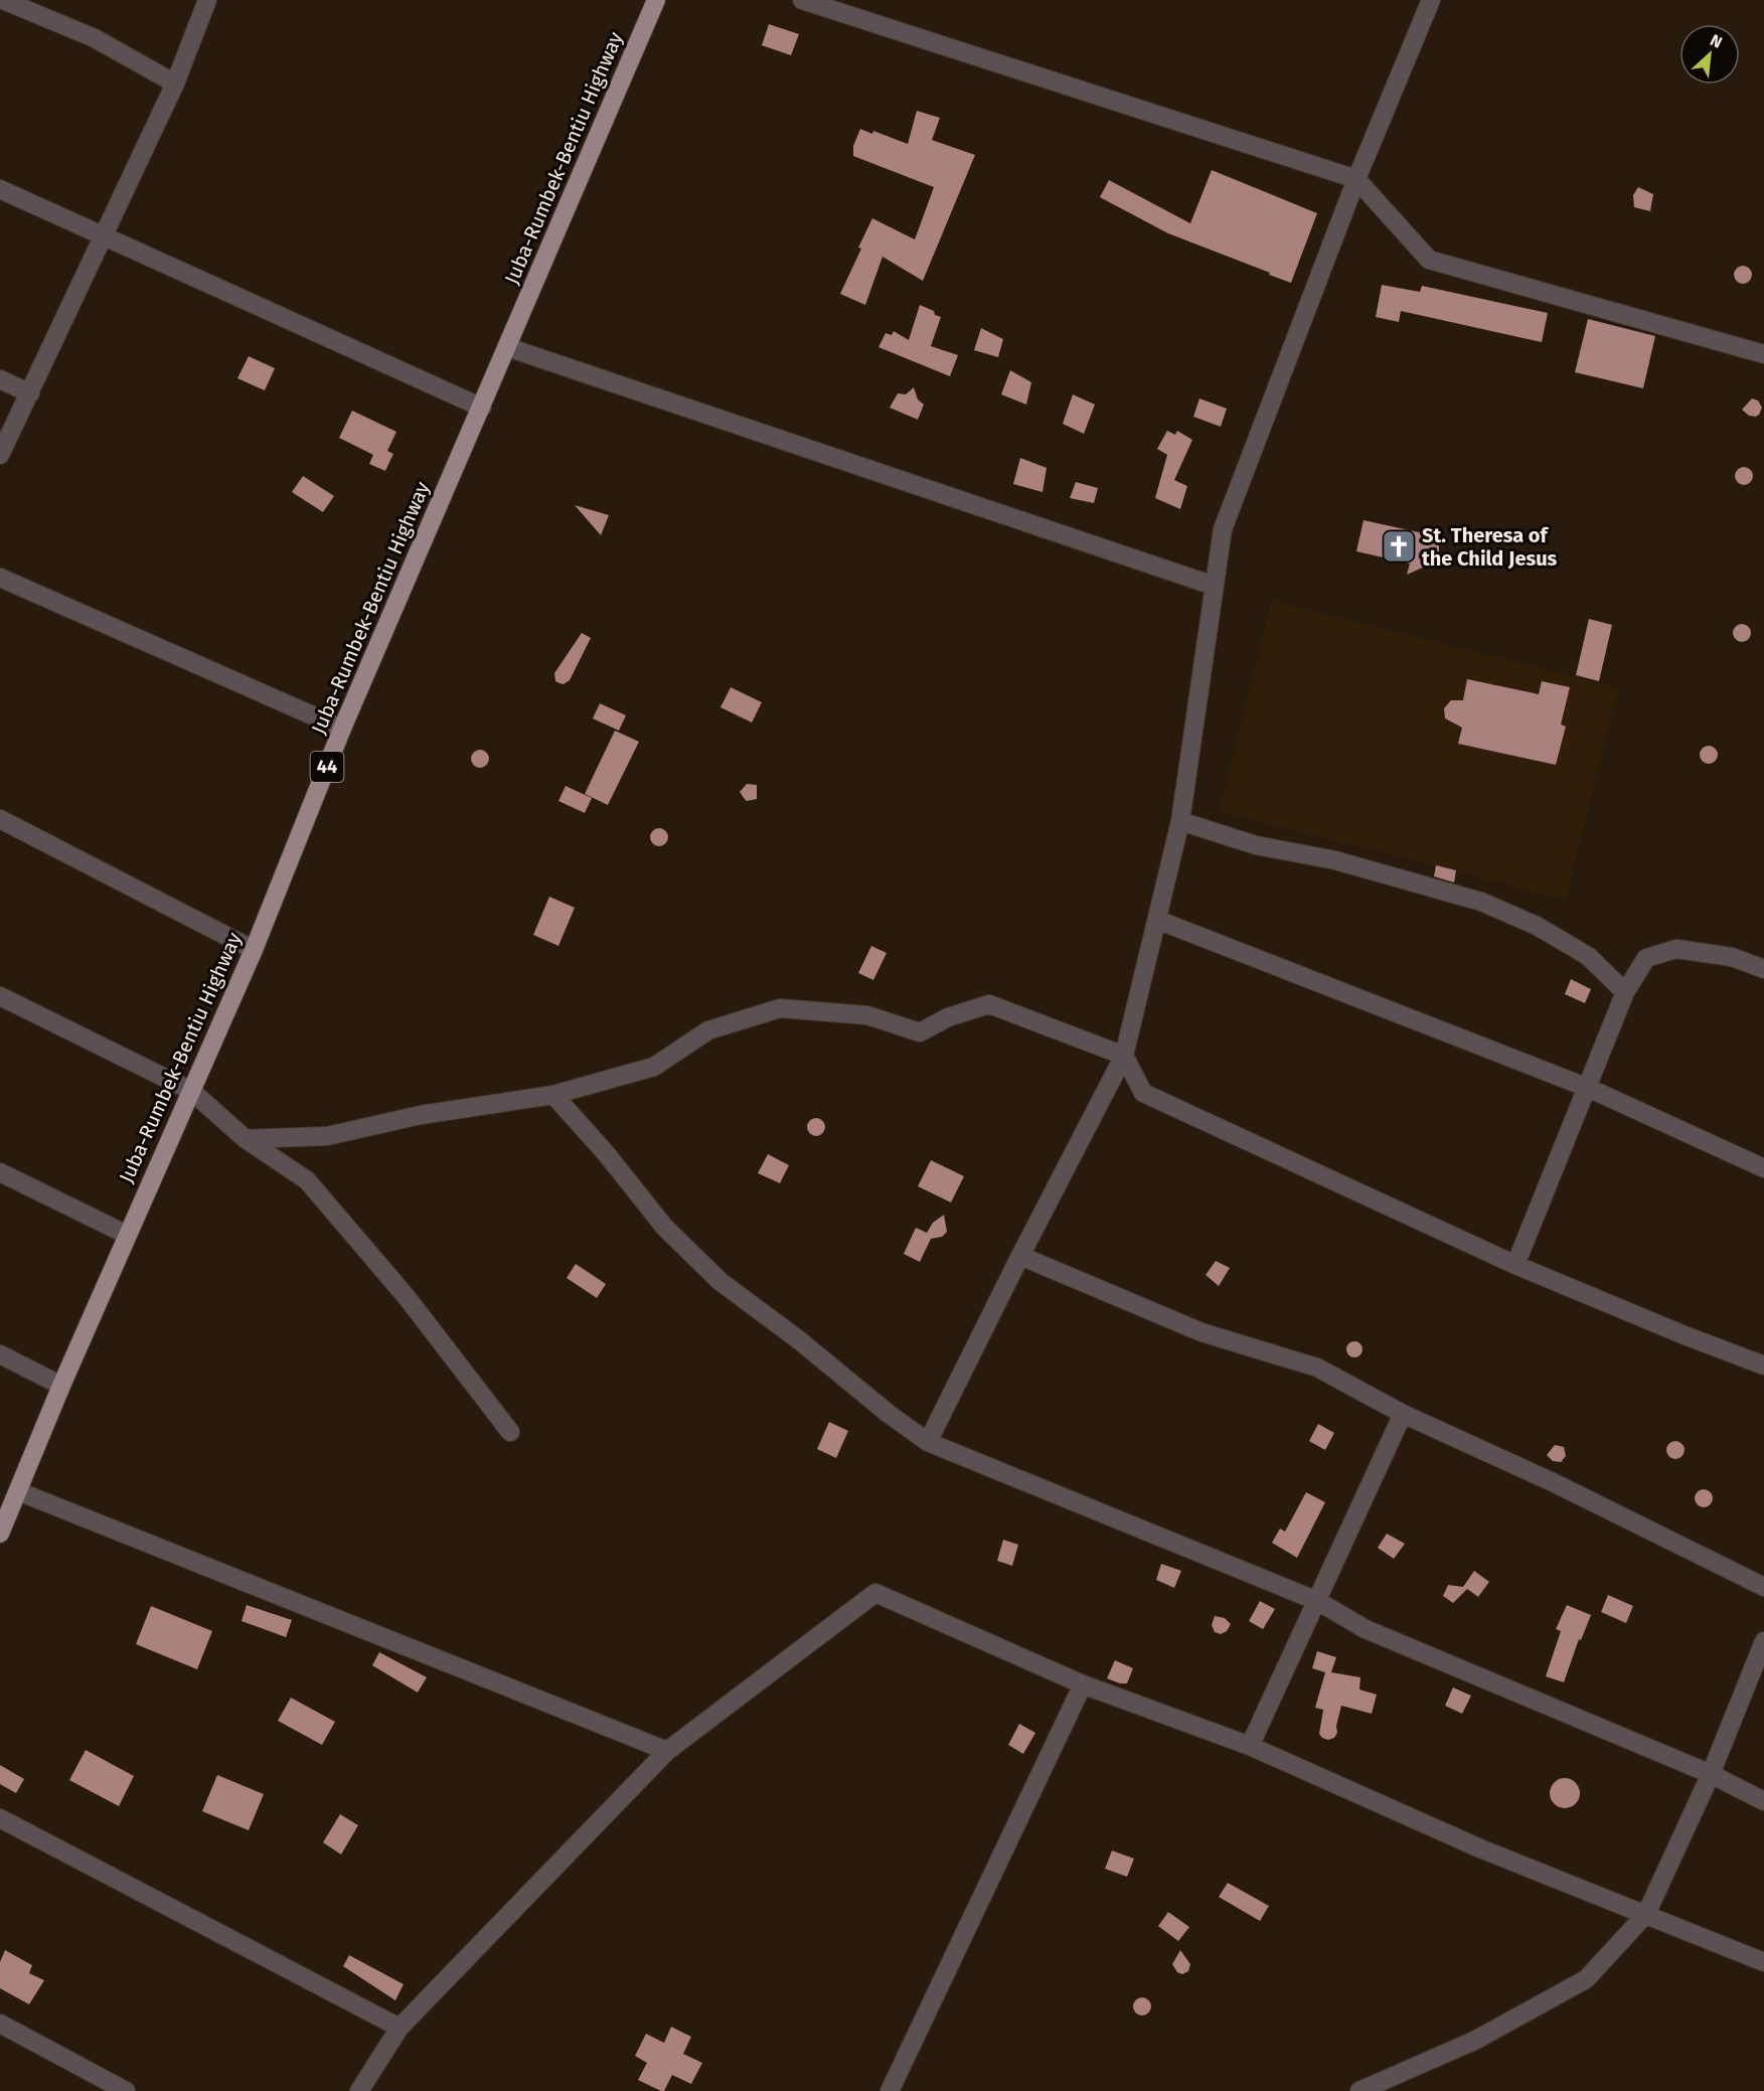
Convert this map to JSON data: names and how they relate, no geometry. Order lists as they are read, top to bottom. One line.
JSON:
{"streets":{"main road":["Juba-Rumbek-Bentiu Highway","44"]},"places":{"church":["St. Theresa of the Child Jesus"]},"north":"top right"}
